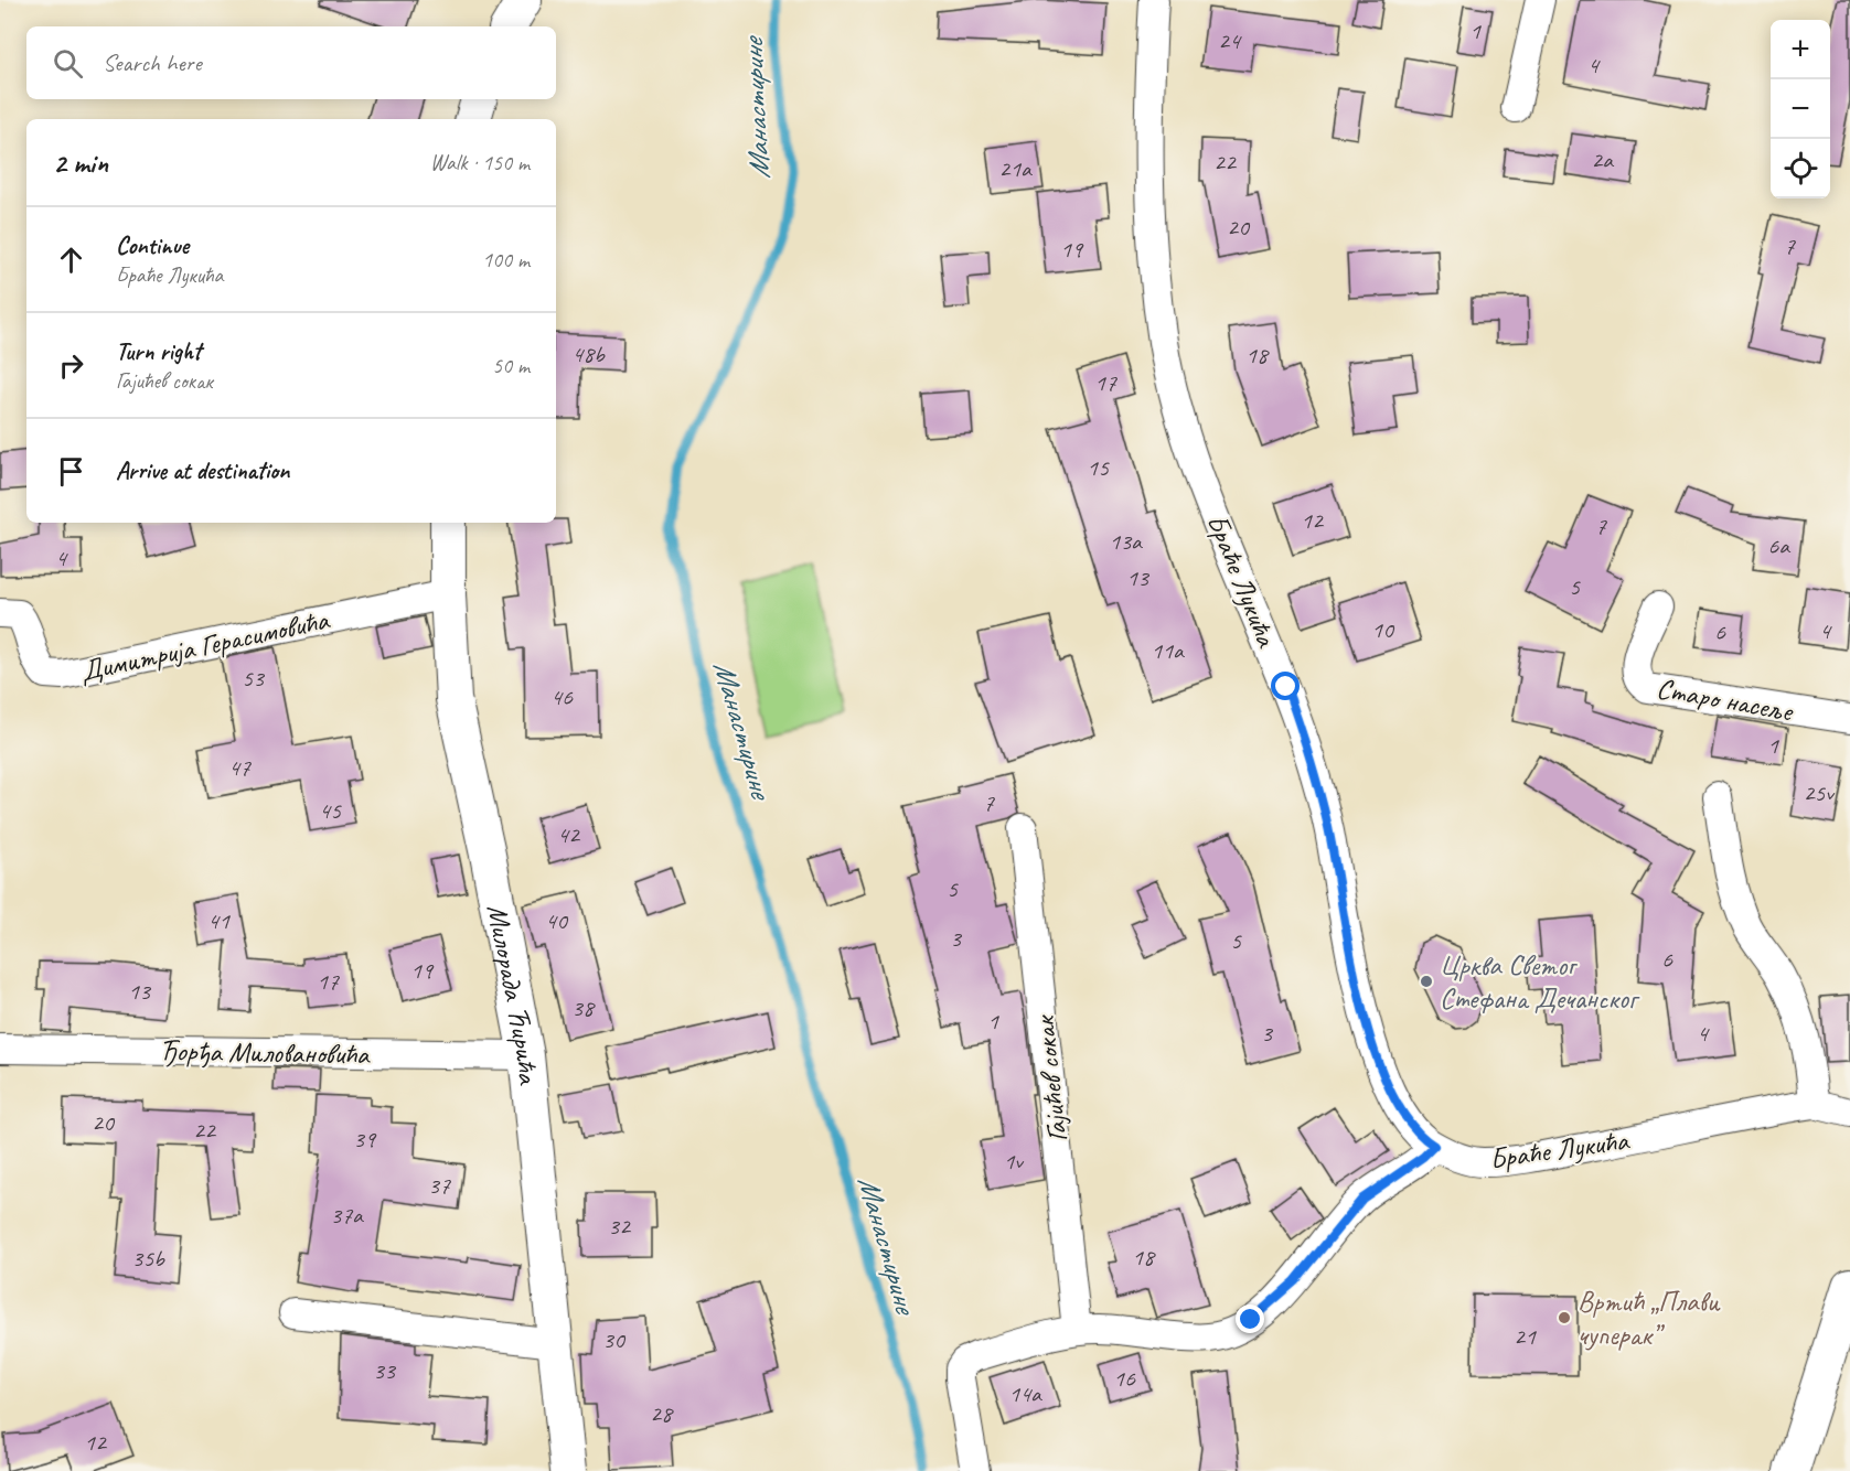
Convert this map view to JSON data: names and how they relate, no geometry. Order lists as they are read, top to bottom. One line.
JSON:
{"streets":{"street":["Браће Лукића","Димитрија Герасимовића","Старо насеље","Милорада Ћирића","Ђорђа Миловановића","Гајићев сокак"]},"crossings":[["Димитрија Герасимовића","Милорада Ћирића"],["Милорада Ћирића","Ђорђа Миловановића"]],"water":["Манастирине"],"places":["Црква Светог Стефана Дечанског","Вртић „Плави чуперак”"],"house_numbers":["1","24","4","2a","22","21a","20","7","19","48b","18","17","15","12","7","13a","6a","4","13","5","10","4","6","11a","53","46","1","47","25v","7","45","42","5","41","40","3","5","6","19","17","13","38","1","3","4","20","22","39","1v","37","37a","32","18","35b","21","30","33","16","14a","28","12"],"page":{"map_buttons":["+","−"],"search":"Search here","heading":["2 min","Walk · 150 m"],"list":[["Continue","Браће Лукића","100 m"],["Turn right","Гајићев сокак","50 m"],"Arrive at destination"]}}
